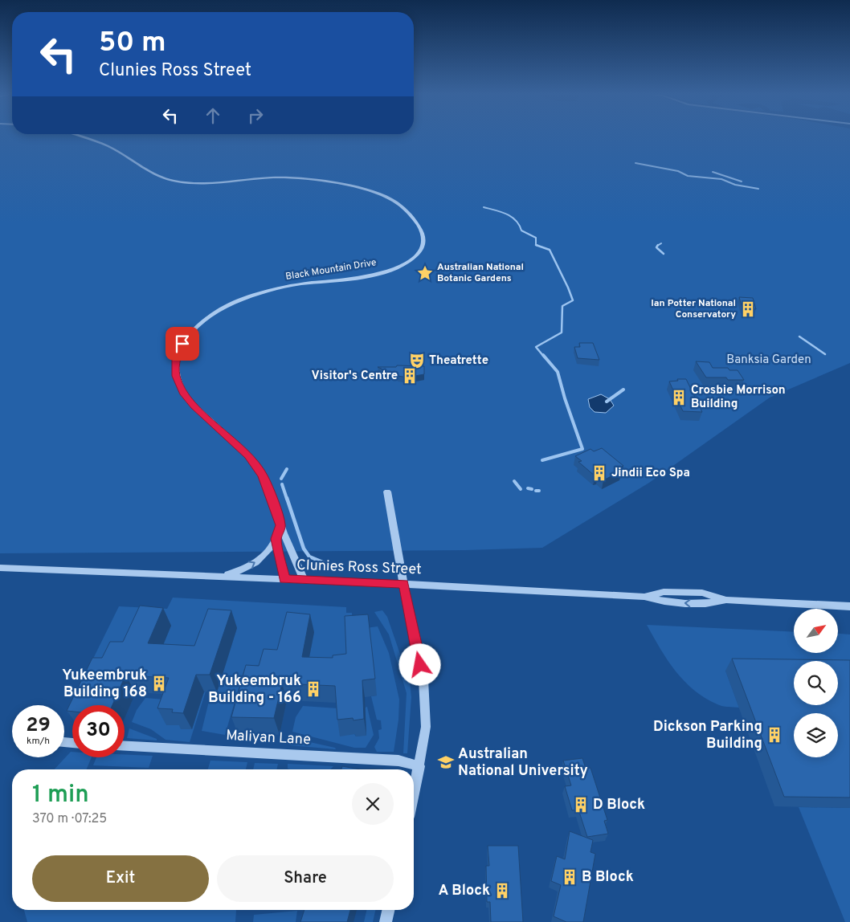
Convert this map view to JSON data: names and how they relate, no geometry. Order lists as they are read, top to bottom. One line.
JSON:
{"streets":{"street":["Black Mountain Drive","Clunies Ross Street","Maliyan Lane"]},"crossings":[["Black Mountain Drive","Clunies Ross Street"]],"parks":["Banksia Garden"],"places":{"place":["Australian National Botanic Gardens"],"building":["Ian Potter National Conservatory","Visitor's Centre","Crosbie Morrison Building","Jindii Eco Spa","Yukeembruk Building 168","Yukeembruk Building - 166","Dickson Parking Building","D Block","B Block","A Block"],"theatre":["Theatrette"],"school or university":["Australian National University"]},"north":"top right","page":{"turn":["50 m","Clunies Ross Street"],"speed":"29 km/h","limit":"30","heading":["1 min","370 m · 07:25"],"buttons":["Exit","Share"]}}
